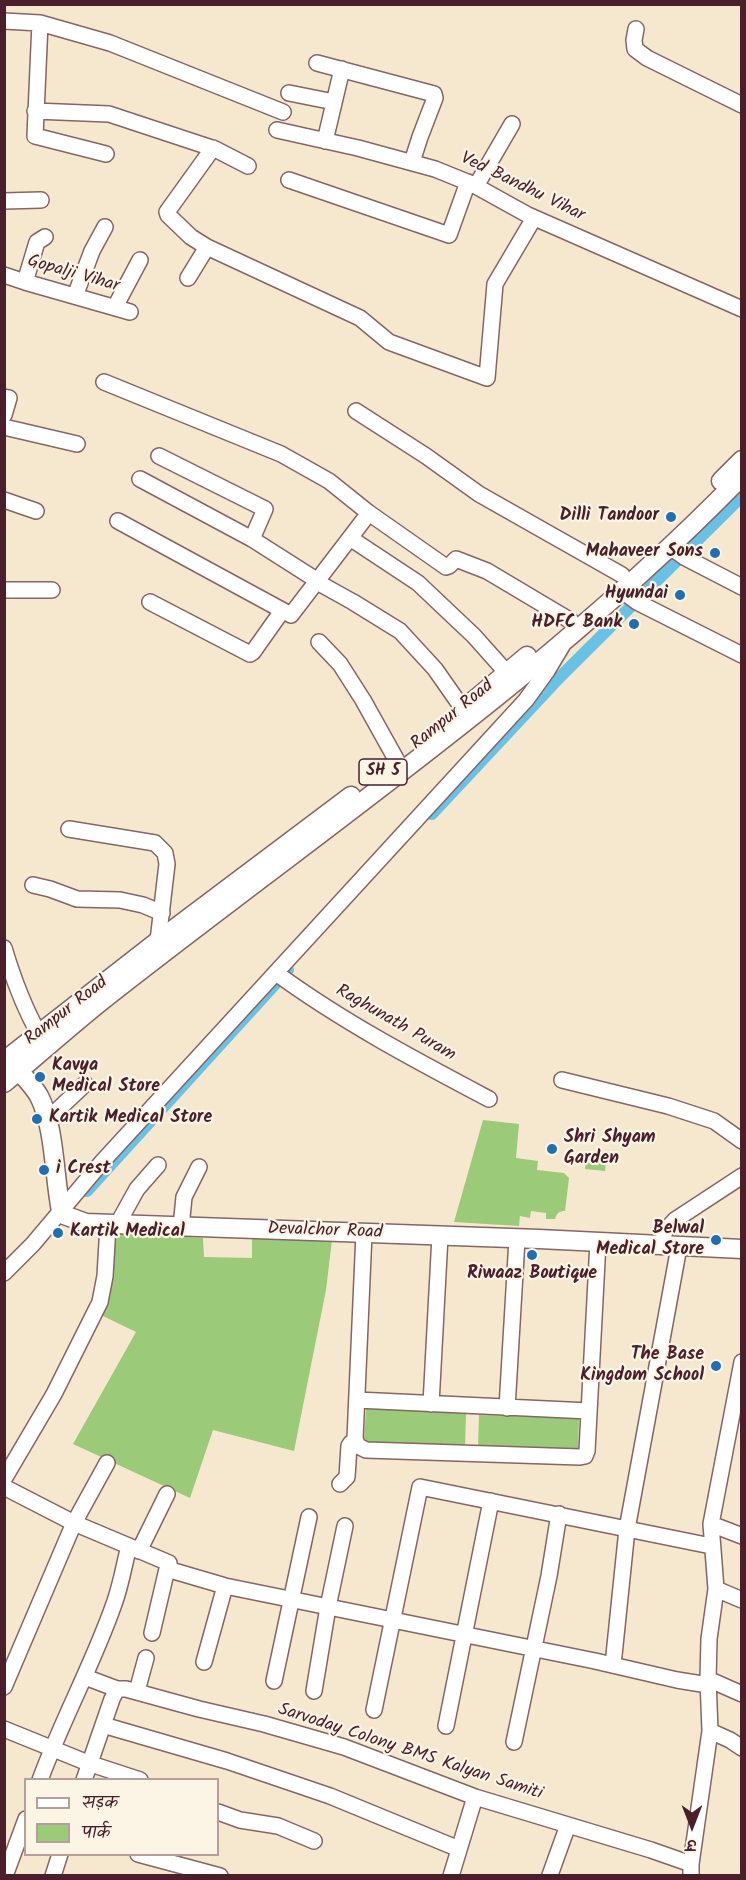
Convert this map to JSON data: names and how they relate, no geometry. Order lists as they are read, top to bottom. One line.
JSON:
{"streets":{"main road":["Rampur Road","SH 5","Devalchor Road"],"street":["Ved Bandhu Vihar","Gopalji Vihar","Raghunath Puram","Sarvoday Colony BMS Kalyan Samiti"]},"places":["Dilli Tandoor","Mahaveer Sons","Hyundai","HDFC Bank","Kavya Medical Store","Kartik Medical Store","Shri Shyam Garden","i Crest","Kartik Medical","Belwal Medical Store","Riwaaz Boutique","The Base Kingdom School"],"legend":["सड़क","पार्क"],"north":"bottom"}
